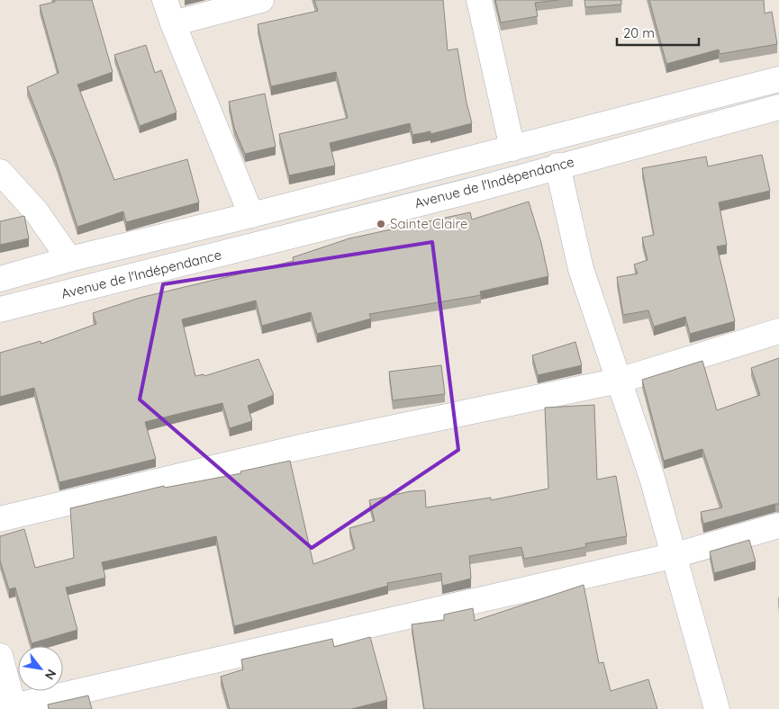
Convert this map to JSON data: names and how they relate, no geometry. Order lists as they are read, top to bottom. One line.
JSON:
{"streets":{"street":["Avenue de l'Indépendance"]},"places":["Sainte Claire"],"scale_bar":"20 m","north":"bottom right"}
